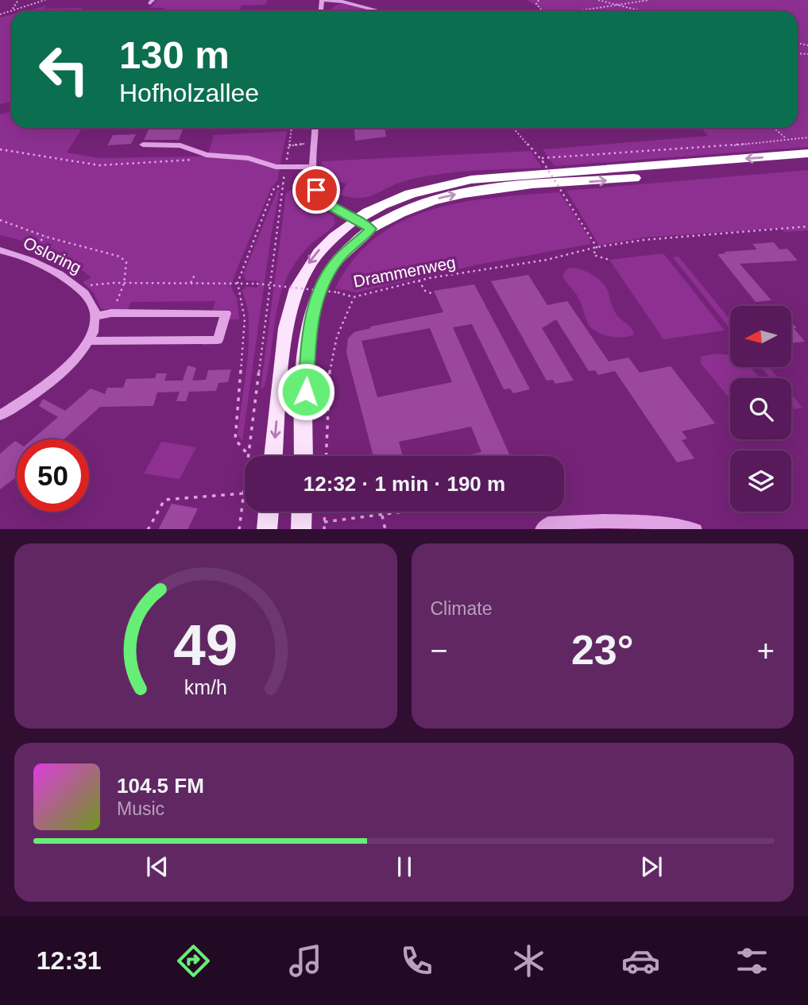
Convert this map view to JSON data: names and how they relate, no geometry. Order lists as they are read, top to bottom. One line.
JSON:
{"streets":{"street":["Osloring"],"path":["Drammenweg"]},"crossings":[["Osloring","Drammenweg"]],"north":"left","page":{"turn":["130 m","Hofholzallee"],"limit":"50","trip":"12:32 · 1 min · 190 m","tile":"Climate","heat":["−","23°","+"],"song":["104.5 FM","Music"],"tabs":"12:31","gauge":["49","km/h"]}}
